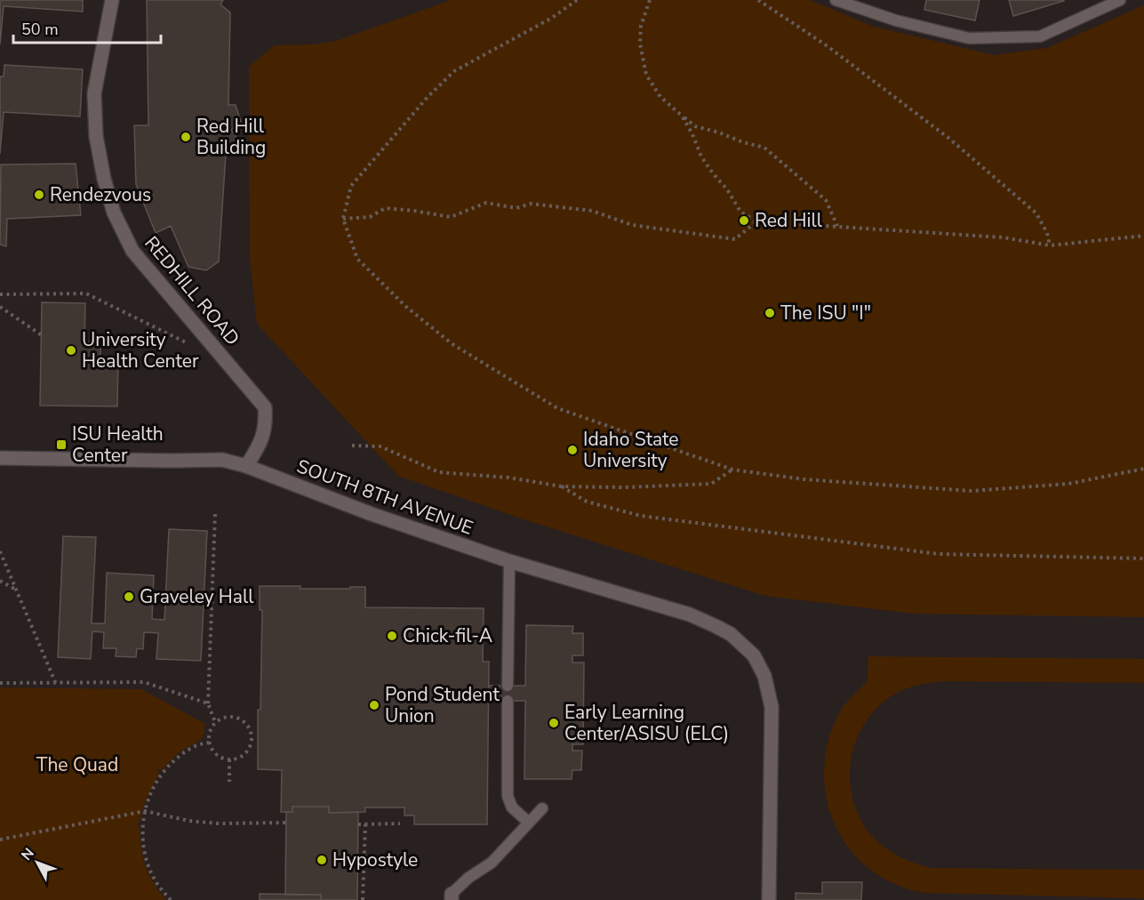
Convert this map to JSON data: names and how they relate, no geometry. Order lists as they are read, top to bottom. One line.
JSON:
{"streets":{"street":["REDHILL ROAD","SOUTH 8TH AVENUE"]},"crossings":[["REDHILL ROAD","SOUTH 8TH AVENUE"]],"parks":["The Quad"],"places":{"other":["Red Hill Building","Rendezvous","Red Hill","The ISU \"I\"","University Health Center","Idaho State University","Graveley Hall","Chick-fil-A","Pond Student Union","Early Learning Center/ASISU (ELC)","Hypostyle"],"transit":["ISU Health Center"]},"scale_bar":"50 m","north":"top left"}
